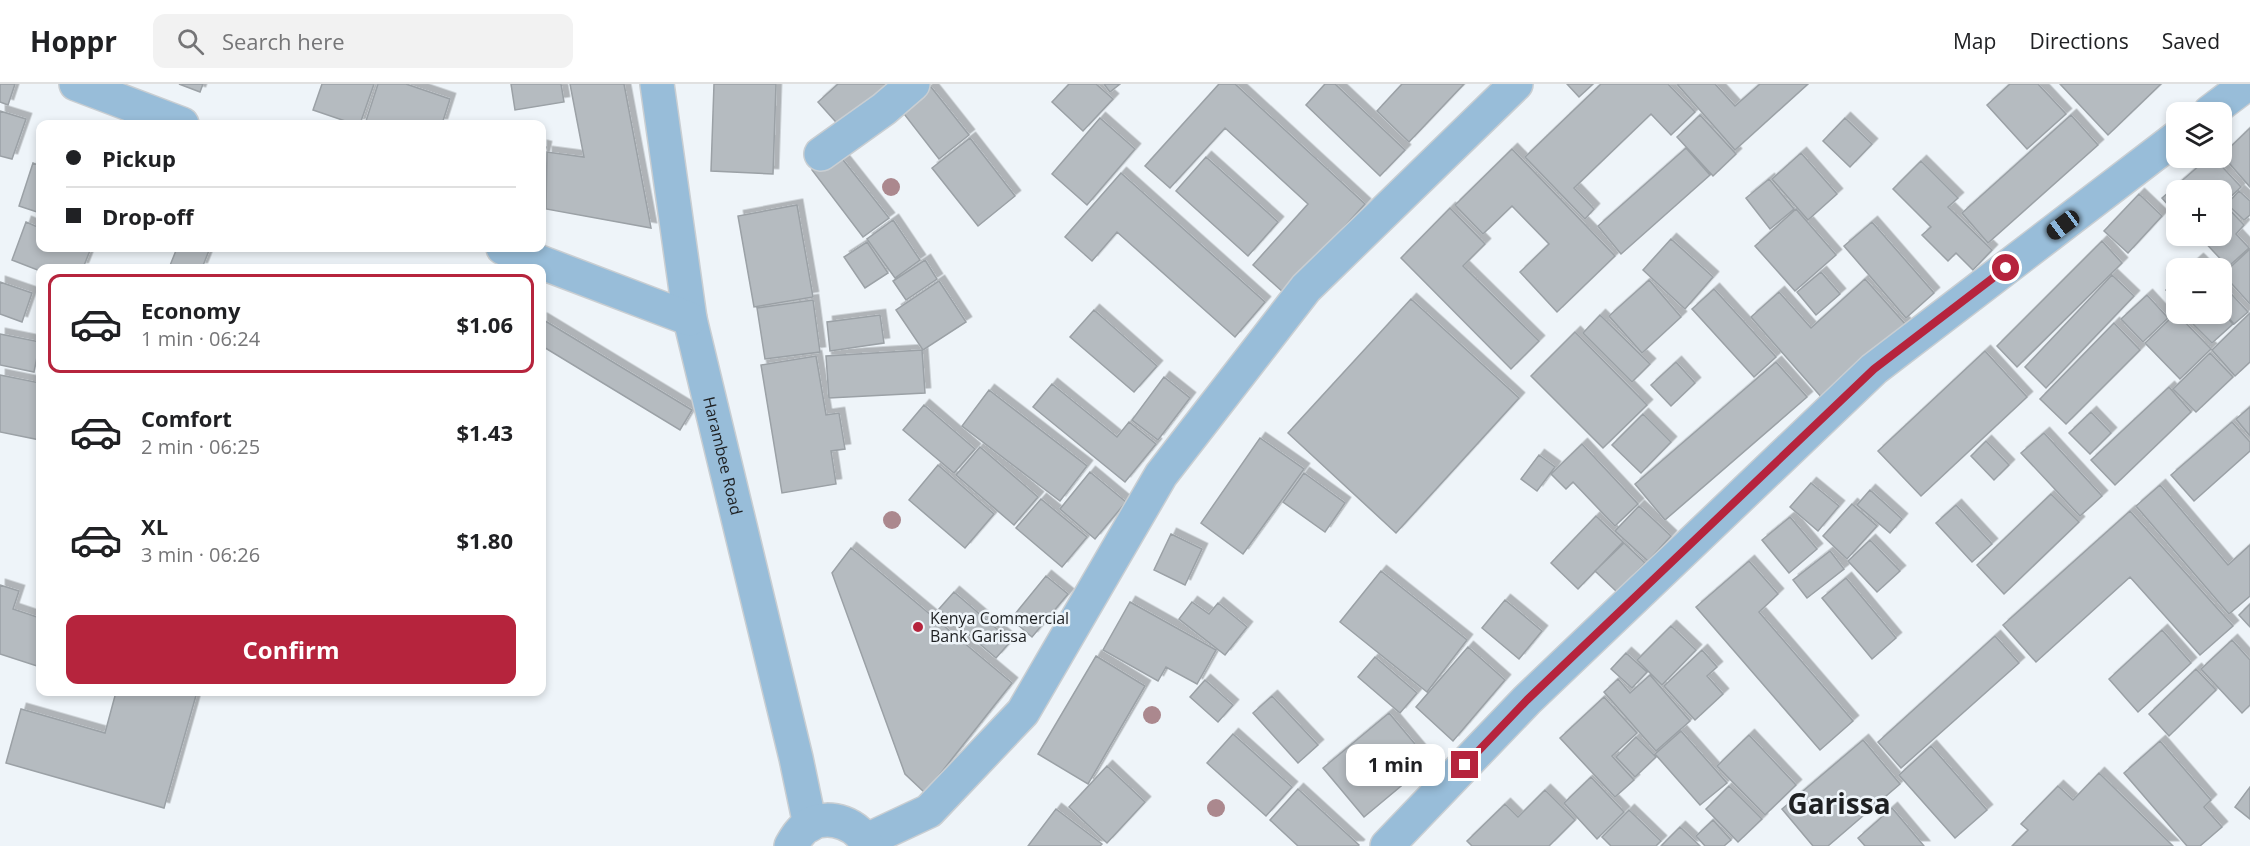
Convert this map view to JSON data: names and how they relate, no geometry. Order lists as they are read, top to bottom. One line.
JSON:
{"streets":{"street":["Harambee Road"]},"districts":["Garissa"],"places":["Kenya Commercial Bank Garissa"],"page":{"header":"Hoppr","search":"Search here","nav":["Map","Directions","Saved"],"map_buttons":["+","−"],"banner":["Pickup","Drop-off"],"list":[{"name":"Economy","note":"1 min · 06:24","value":"$1.06"},{"name":"Comfort","note":"2 min · 06:25","value":"$1.43"},{"name":"XL","note":"3 min · 06:26","value":"$1.80"}],"buttons":"Confirm","bubble":"1 min"}}
